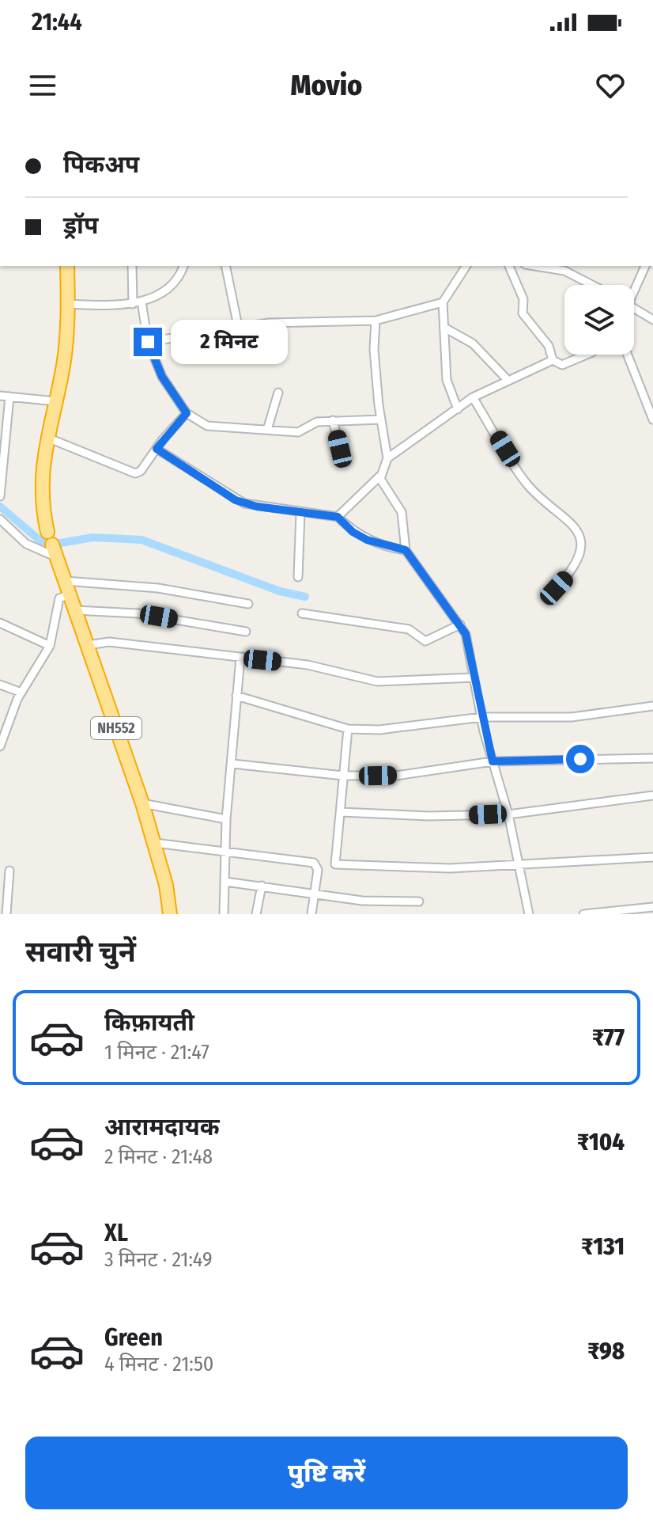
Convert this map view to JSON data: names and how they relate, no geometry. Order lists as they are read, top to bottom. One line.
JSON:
{"streets":{"highway":["NH552"]},"page":{"status":"21:44","header":"Movio","banner":["पिकअप","ड्रॉप"],"bubble":"2 मिनट","heading":"सवारी चुनें","list":[{"name":"किफ़ायती","note":"1 मिनट · 21:47","value":"₹77"},{"name":"आरामदायक","note":"2 मिनट · 21:48","value":"₹104"},{"name":"XL","note":"3 मिनट · 21:49","value":"₹131"},{"name":"Green","note":"4 मिनट · 21:50","value":"₹98"}],"buttons":"पुष्टि करें"}}
